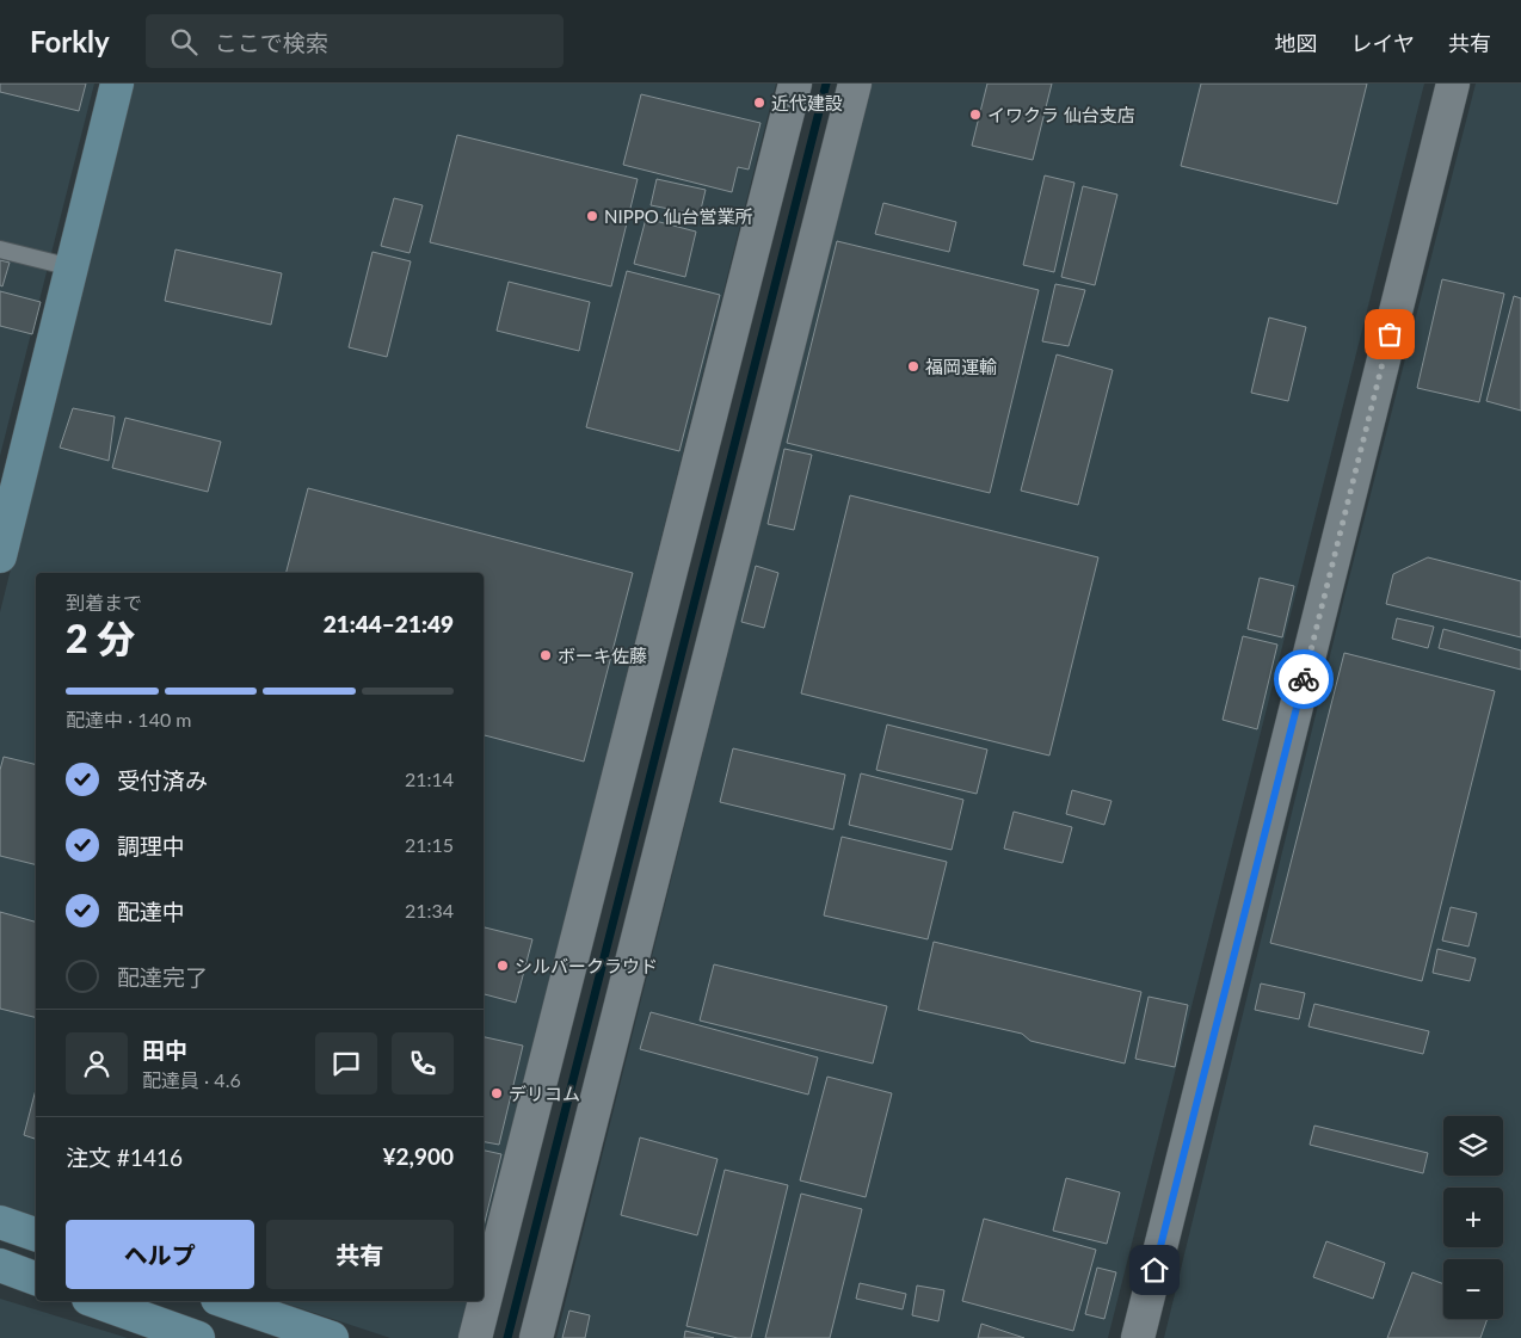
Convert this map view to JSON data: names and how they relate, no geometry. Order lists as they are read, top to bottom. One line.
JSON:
{"places":["近代建設","イワクラ 仙台支店","NIPPO 仙台営業所","福岡運輸","ボーキ佐藤","シルバークラウド","デリコム"],"page":{"header":"Forkly","search":"ここで検索","nav":["地図","レイヤ","共有"],"heading":["2 分","到着まで","21:44–21:49"],"panel":["田中","配達員 · 4.6","注文 #1416","¥2,900"],"bar":"配達中 · 140 m","list":[["受付済み","21:14"],["調理中","21:15"],["配達中","21:34"],"配達完了"],"map_buttons":["+","−"],"buttons":["ヘルプ","共有"]}}
